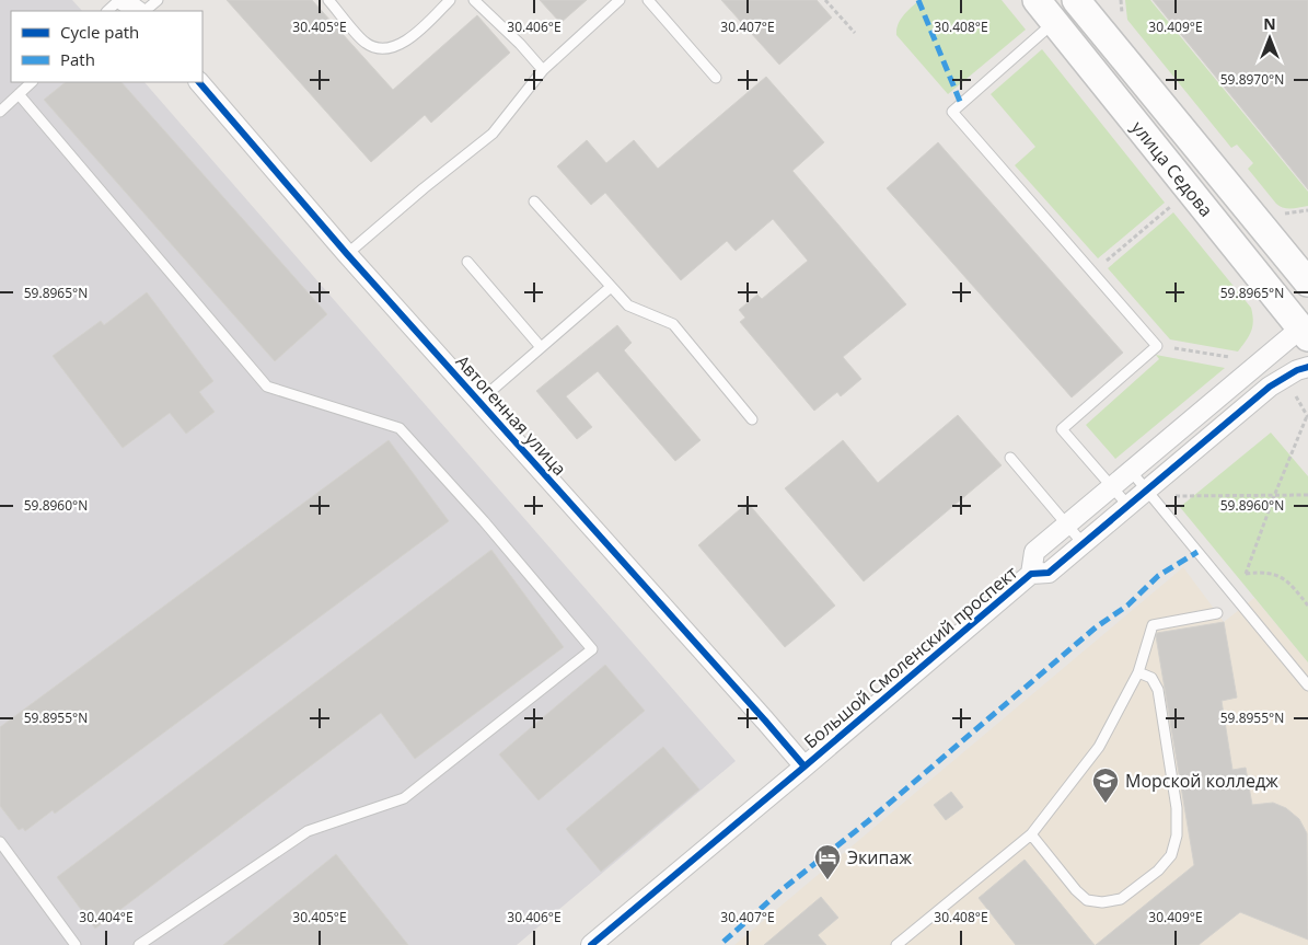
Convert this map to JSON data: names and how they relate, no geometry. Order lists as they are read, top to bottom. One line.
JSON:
{"streets":{"main road":["улица Седова"],"street":["Автогенная улица","Большой Смоленский проспект"]},"crossings":[["улица Седова","Большой Смоленский проспект"],["Автогенная улица","Большой Смоленский проспект"]],"places":{"school or university":["Морской колледж"],"hotel":["Экипаж"]},"legend":["Cycle path","Path"],"north":"top","coordinates":["30.405°E","30.406°E","30.407°E","30.408°E","30.409°E","59.8970°N","59.8965°N","59.8960°N","59.8955°N","30.404°E"]}
